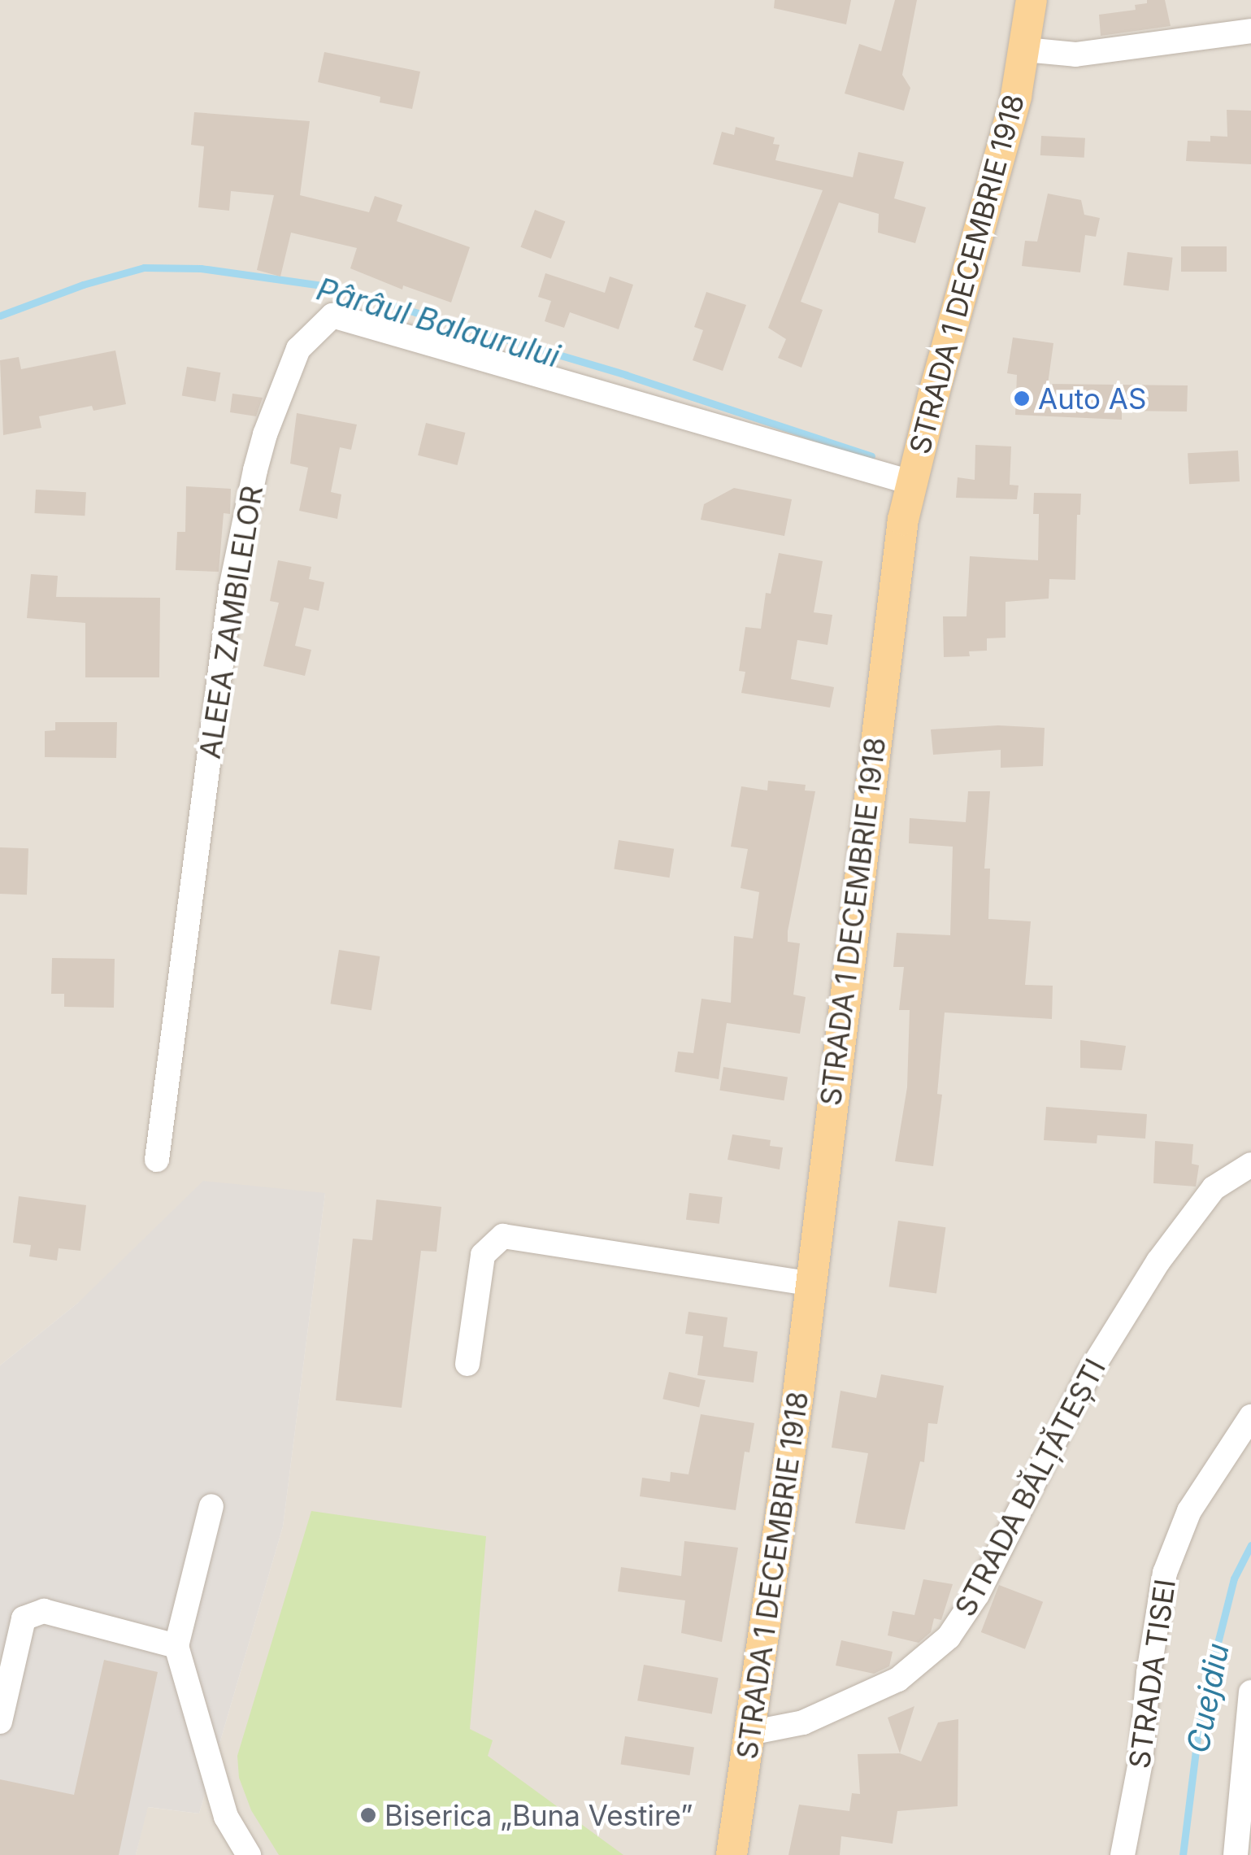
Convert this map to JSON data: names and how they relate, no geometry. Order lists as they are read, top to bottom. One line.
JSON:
{"streets":{"main road":["STRADA 1 DECEMBRIE 1918"],"street":["ALEEA ZAMBILELOR","STRADA BĂLȚĂTEȘTI","STRADA TISEI"]},"crossings":[["STRADA 1 DECEMBRIE 1918","ALEEA ZAMBILELOR"],["STRADA 1 DECEMBRIE 1918","STRADA BĂLȚĂTEȘTI"]],"water":["Pârâul Balaurului","Cuejdiu"],"places":["Auto AS","Biserica „Buna Vestire”"]}
